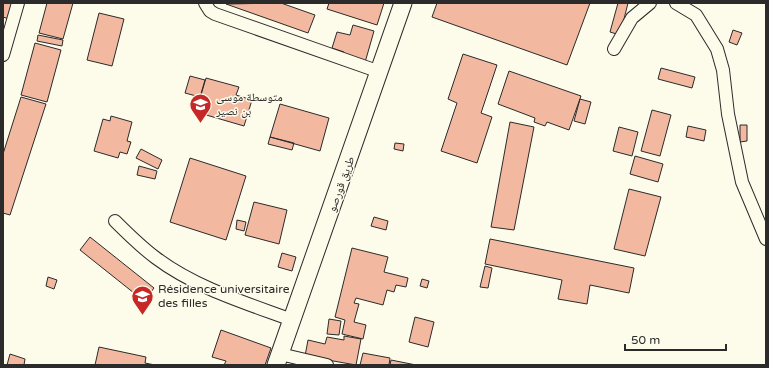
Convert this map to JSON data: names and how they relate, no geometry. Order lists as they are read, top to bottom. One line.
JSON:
{"streets":{"main road":["طريق قورصو"]},"places":{"school or university":["متوسطة موسى بن نصير","Résidence universitaire des filles"]},"scale_bar":"50 m"}
